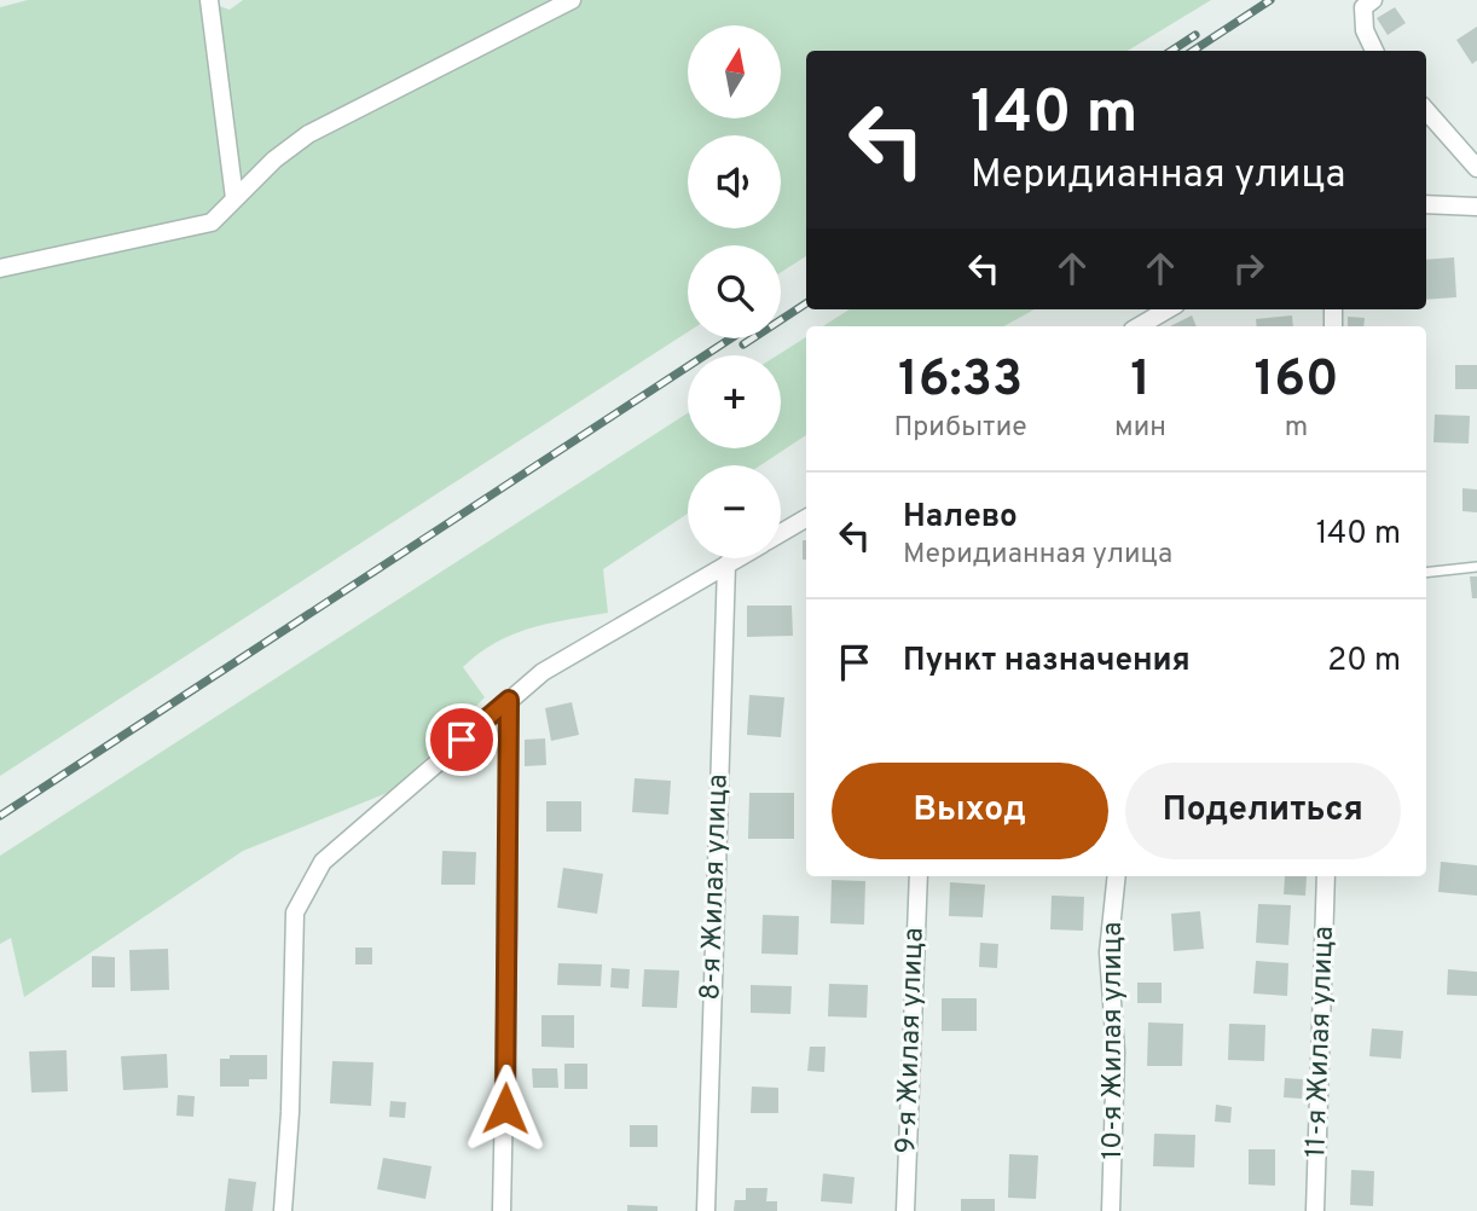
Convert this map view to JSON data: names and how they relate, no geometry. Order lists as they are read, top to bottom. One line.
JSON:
{"streets":{"street":["8-я Жилая улица","9-я Жилая улица","10-я Жилая улица","11-я Жилая улица"]},"north":"top","page":{"map_buttons":["+","−"],"turn":["140 m","Меридианная улица"],"eta":["16:33","Прибытие","1","мин","160","m"],"list":[{"name":"Налево","note":"Меридианная улица","value":"140 m"},{"name":"Пункт назначения","value":"20 m"}],"buttons":["Выход","Поделиться"]}}
